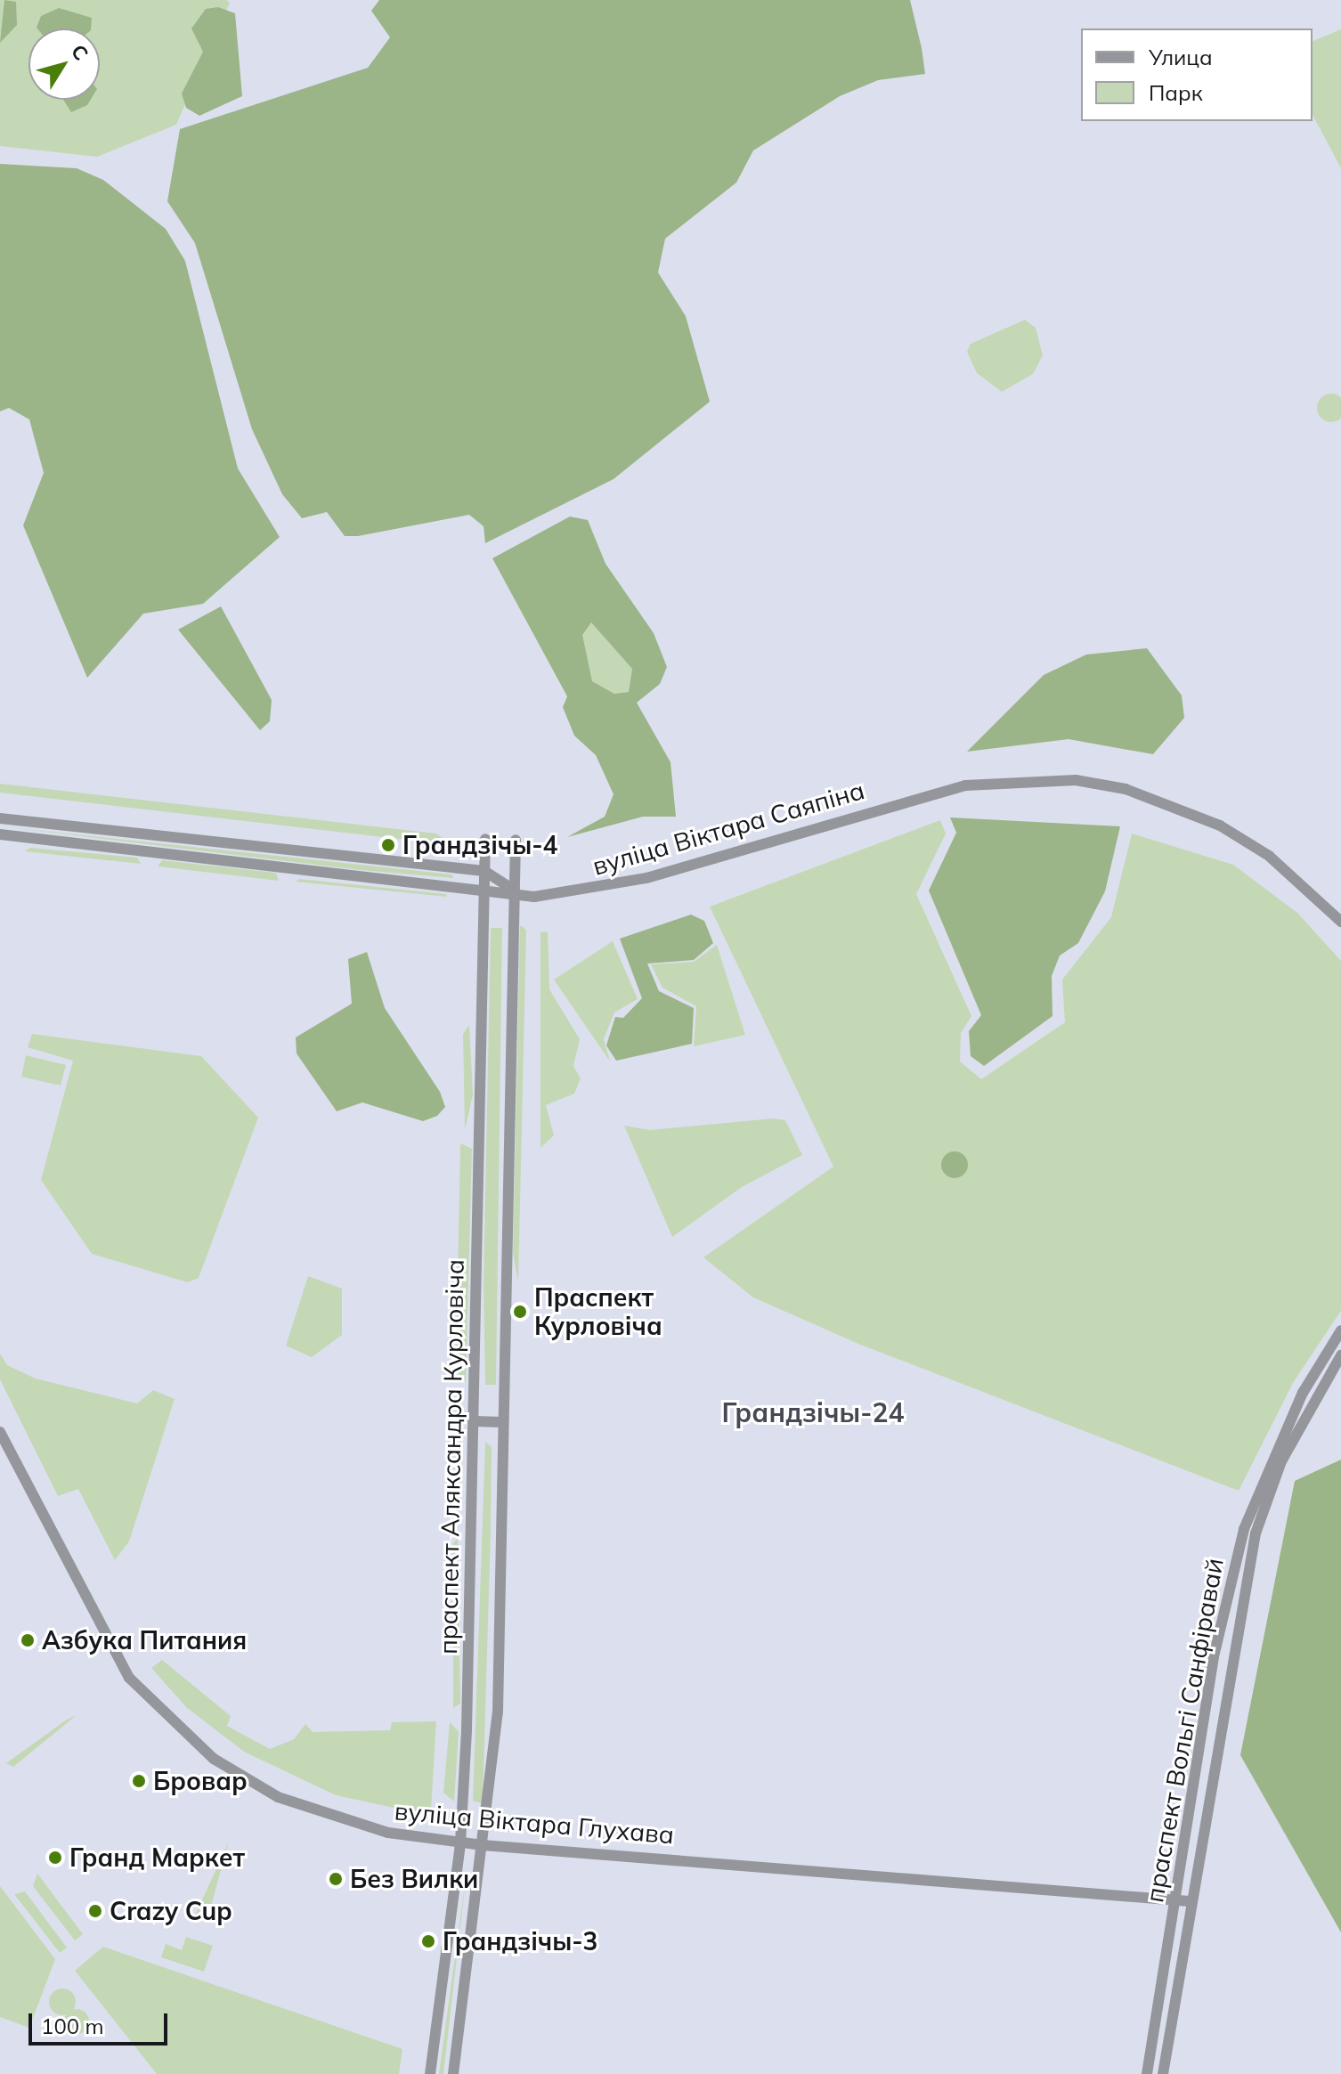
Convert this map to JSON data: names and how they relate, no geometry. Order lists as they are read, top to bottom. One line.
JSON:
{"streets":{"street":["вуліца Віктара Саяпіна","праспект Аляксандра Курловіча","праспект Вольгі Санфіравай","вуліца Віктара Глухава"]},"crossings":[["вуліца Віктара Саяпіна","праспект Аляксандра Курловіча"],["праспект Аляксандра Курловіча","вуліца Віктара Глухава"],["праспект Вольгі Санфіравай","вуліца Віктара Глухава"]],"districts":["Грандзічы-24"],"places":["Грандзічы-4","Праспект Курловіча","Азбука Питания","Бровар","Гранд Маркет","Без Вилки","Crazy Cup","Грандзічы-3"],"legend":["Улица","Парк"],"scale_bar":"100 m","north":"top right"}
